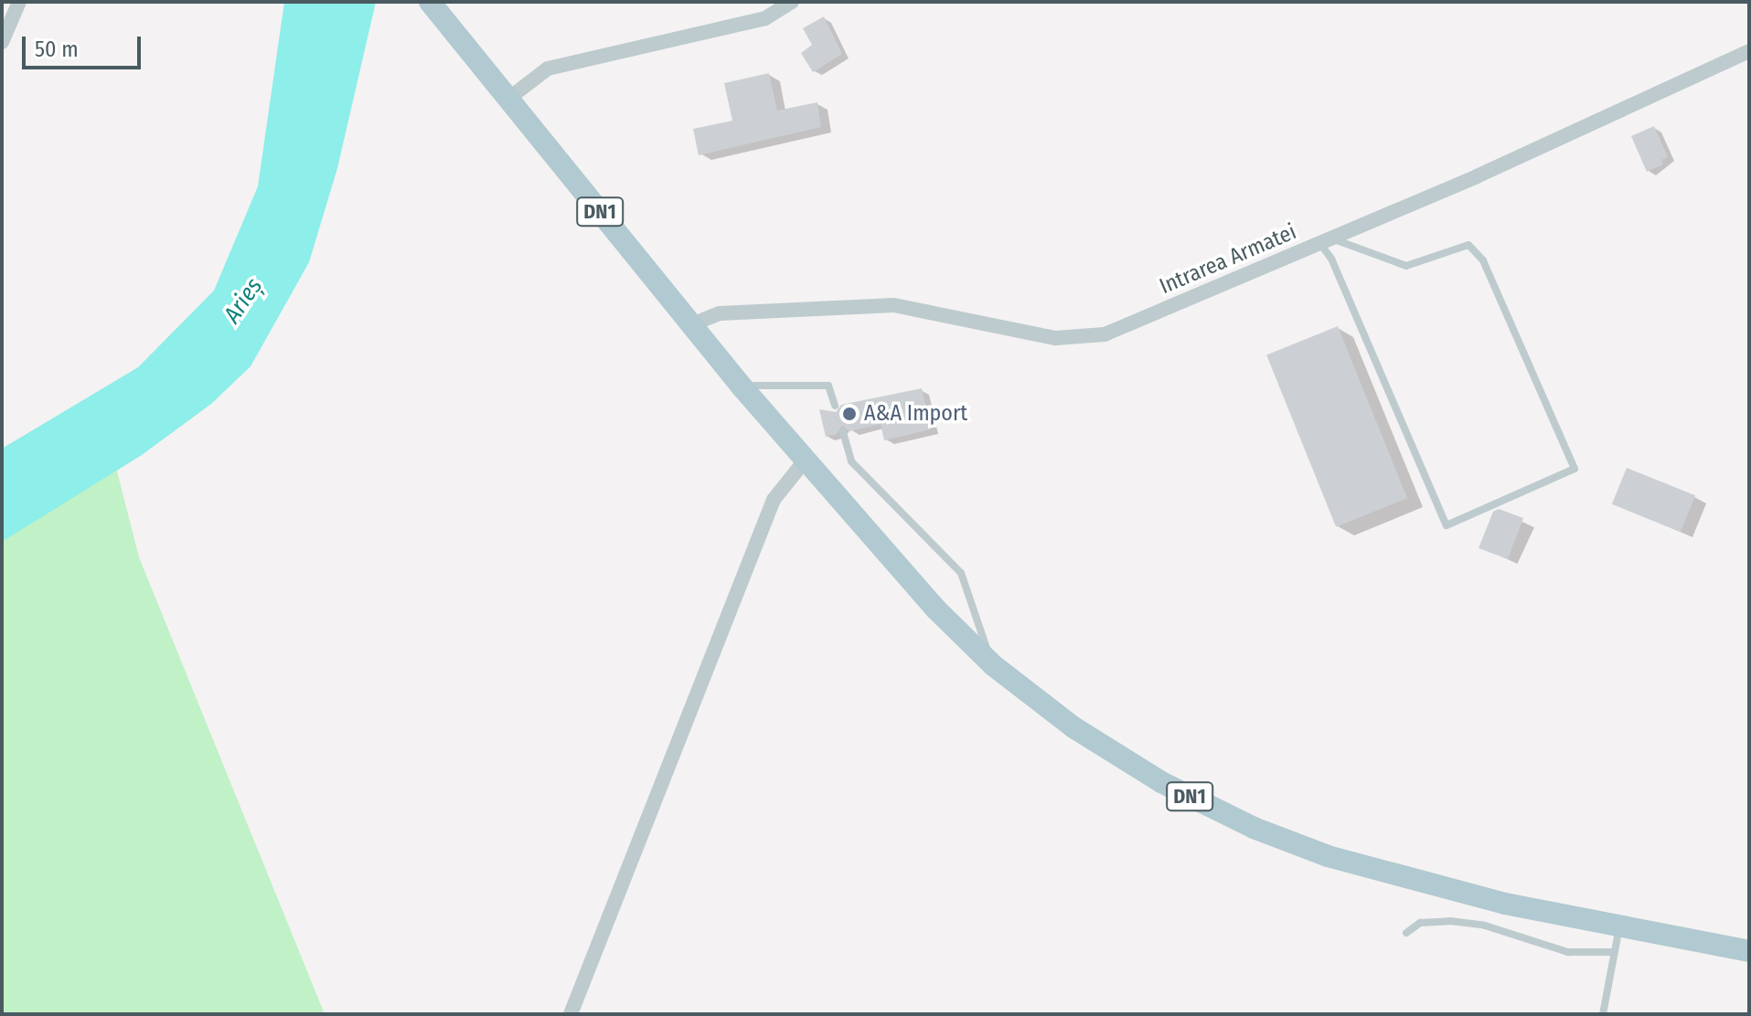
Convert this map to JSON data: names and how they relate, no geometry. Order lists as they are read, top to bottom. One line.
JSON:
{"streets":{"main road":["DN1"],"street":["Intrarea Armatei"]},"crossings":[["DN1","Intrarea Armatei"]],"water":["Arieș"],"places":["A&A Import"],"scale_bar":"50 m"}
